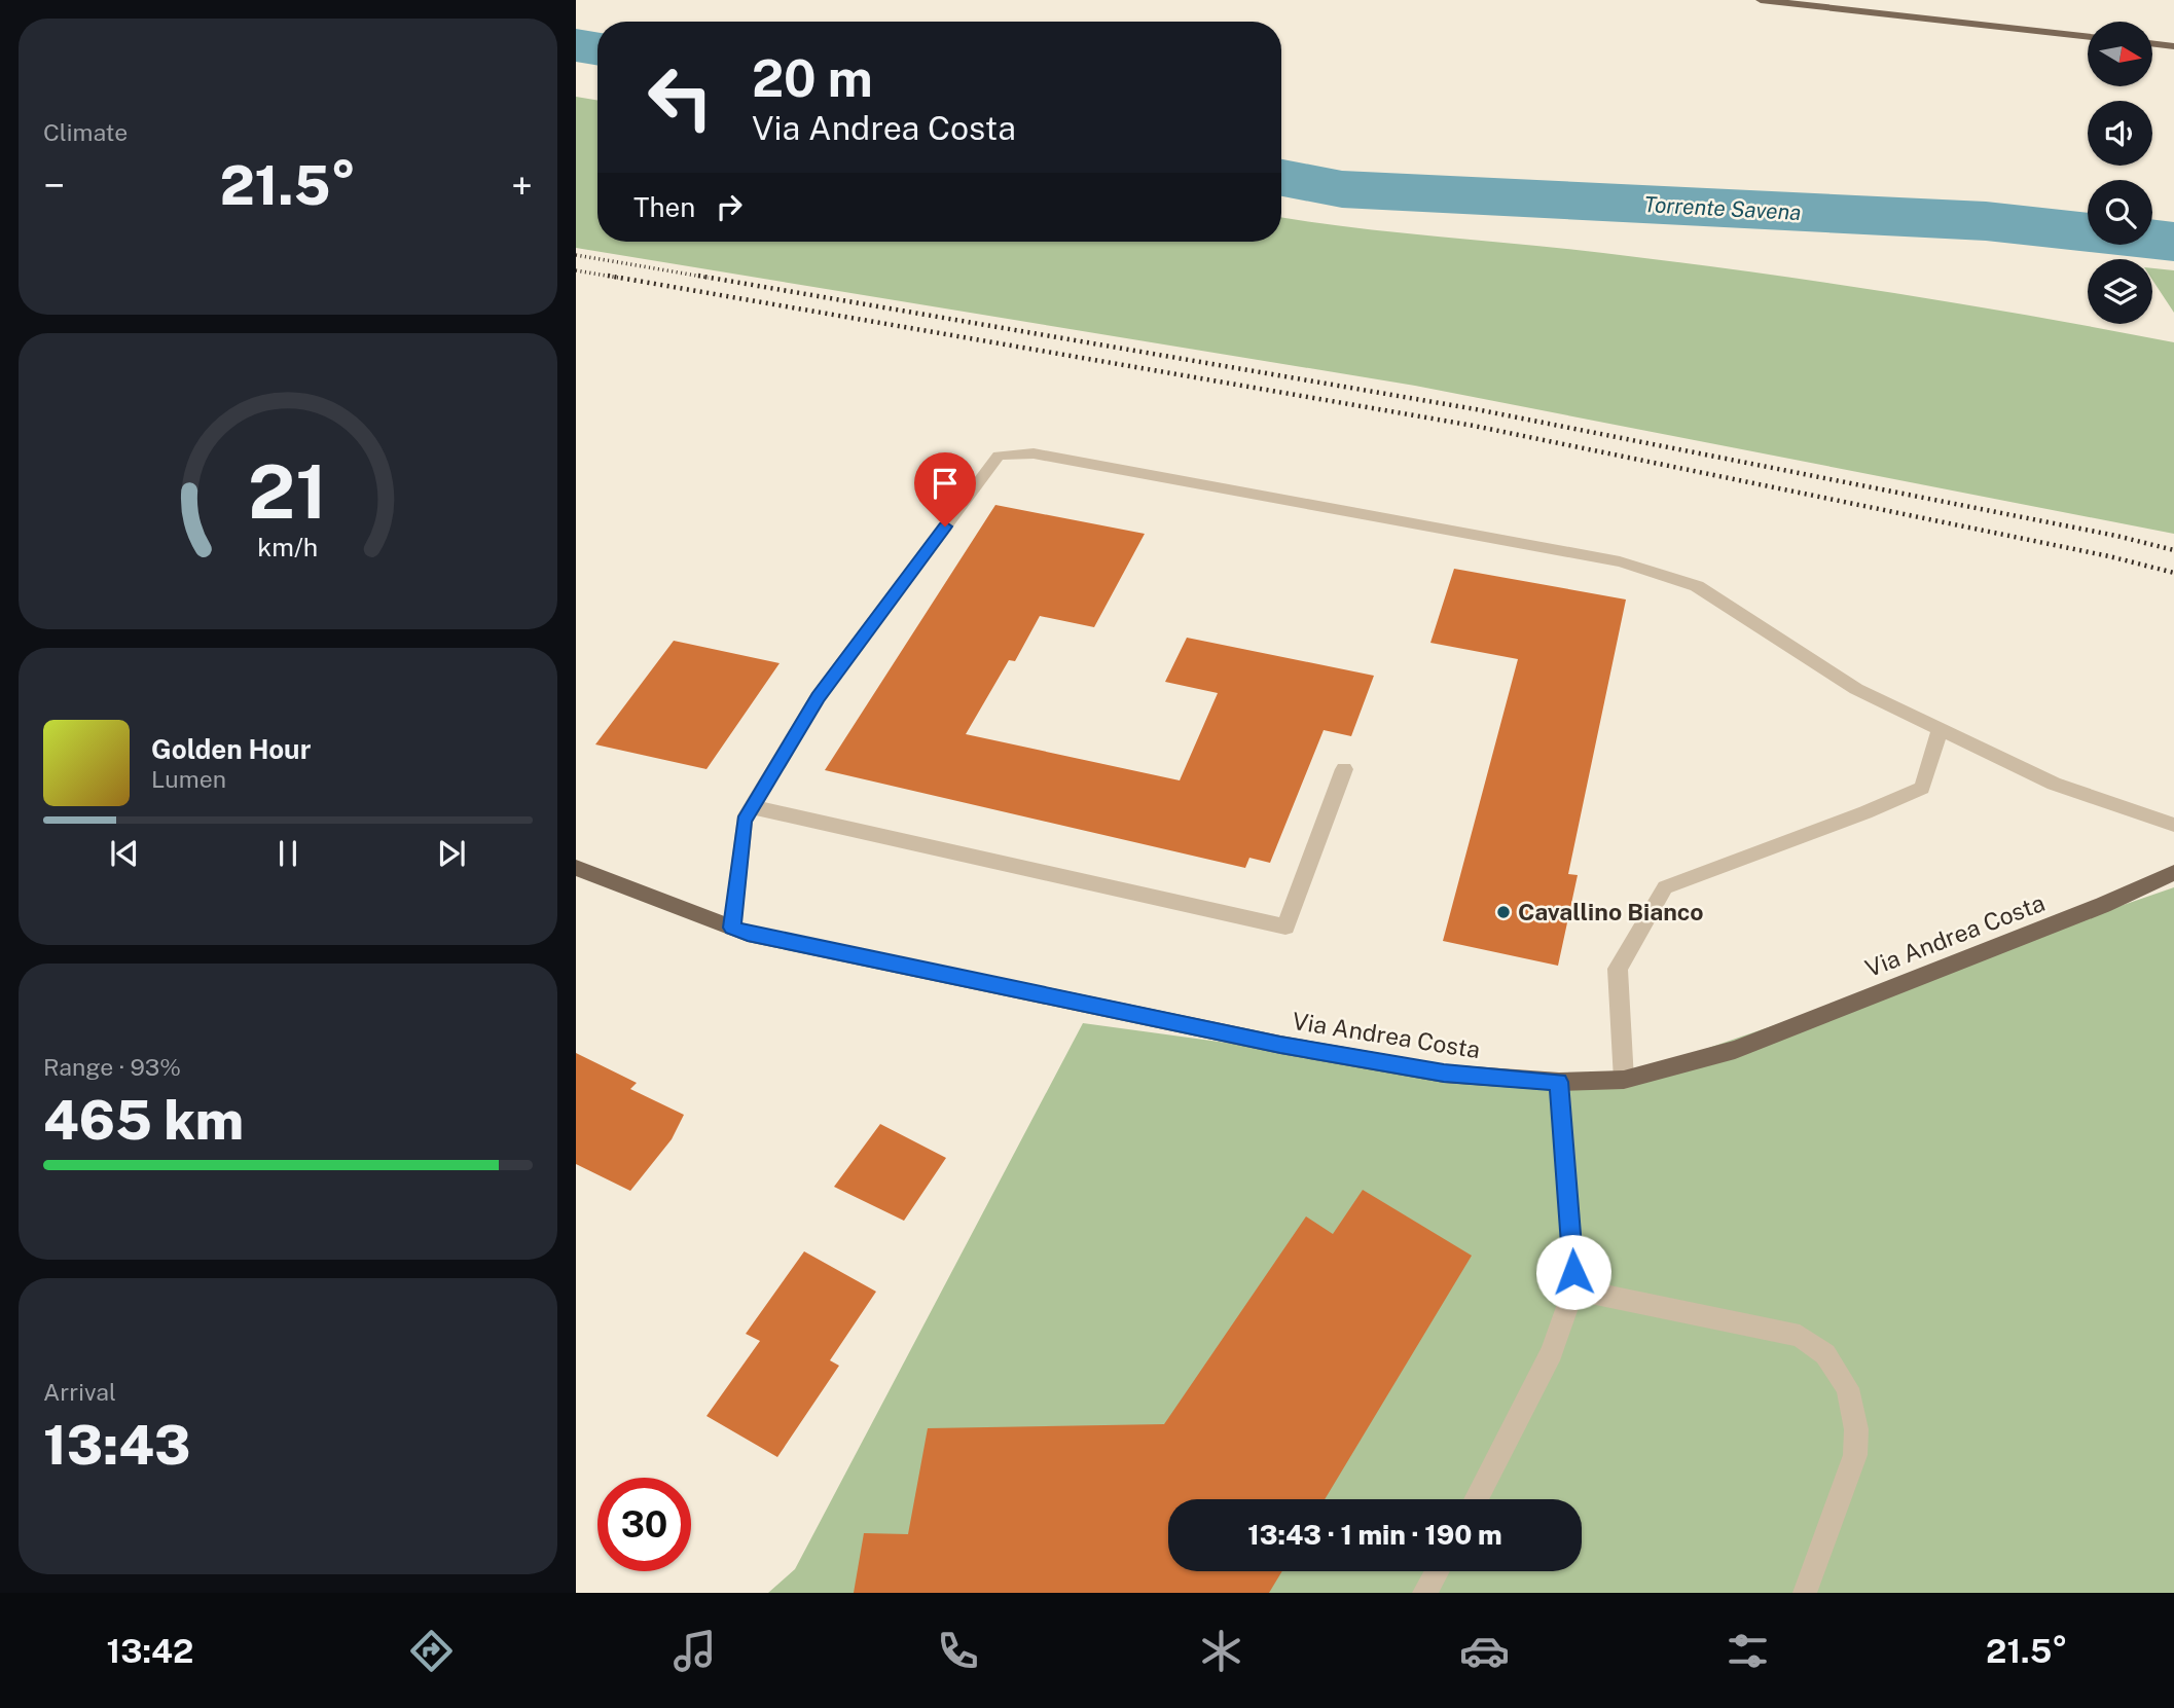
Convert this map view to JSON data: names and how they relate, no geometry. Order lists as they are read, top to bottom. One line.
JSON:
{"streets":{"main road":["Via Andrea Costa"]},"water":["Torrente Savena"],"places":["Cavallino Bianco"],"north":"right","page":{"tile":["Climate",["Range · 93%","465 km"],["Arrival","13:43"]],"turn":["20 m","Via Andrea Costa"],"heat":["−","21.5°","+"],"then":"Then","song":["Golden Hour","Lumen"],"limit":"30","trip":"13:43 · 1 min · 190 m","tabs":["13:42","21.5°"],"gauge":["21","km/h"]}}
